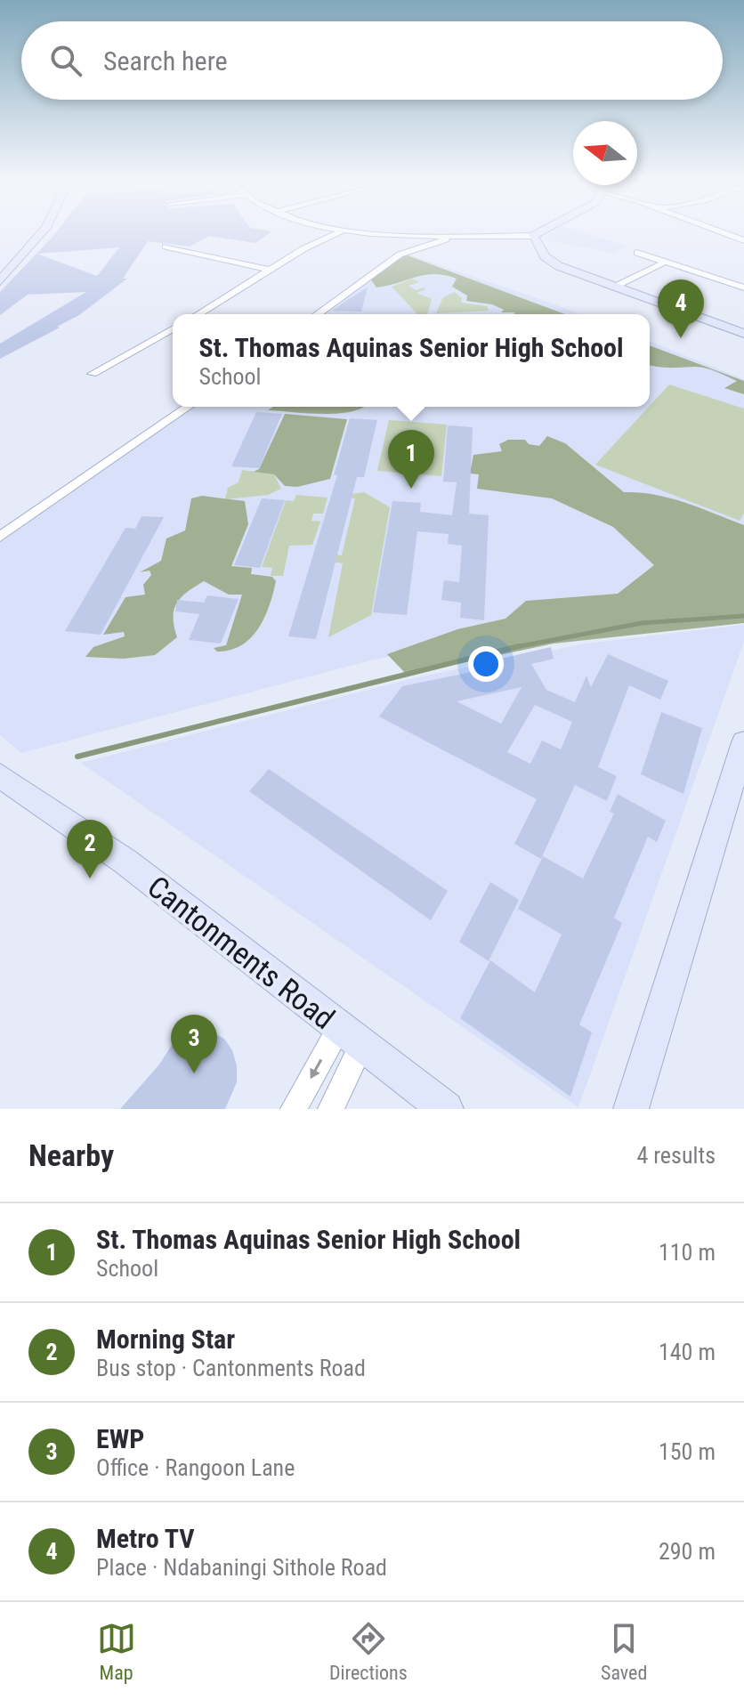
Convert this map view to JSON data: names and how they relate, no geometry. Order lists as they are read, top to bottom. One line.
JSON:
{"streets":{"street":["Cantonments Road"]},"north":"left","page":{"search":"Search here","pins":["4","1","2","3"],"popup":["St. Thomas Aquinas Senior High School","School"],"heading":["Nearby","4 results"],"list":[{"mark":"1","name":"St. Thomas Aquinas Senior High School","note":"School","value":"110 m"},{"mark":"2","name":"Morning Star","note":"Bus stop · Cantonments Road","value":"140 m"},{"mark":"3","name":"EWP","note":"Office · Rangoon Lane","value":"150 m"},{"mark":"4","name":"Metro TV","note":"Place · Ndabaningi Sithole Road","value":"290 m"}],"nav":["Map","Directions","Saved"]}}
